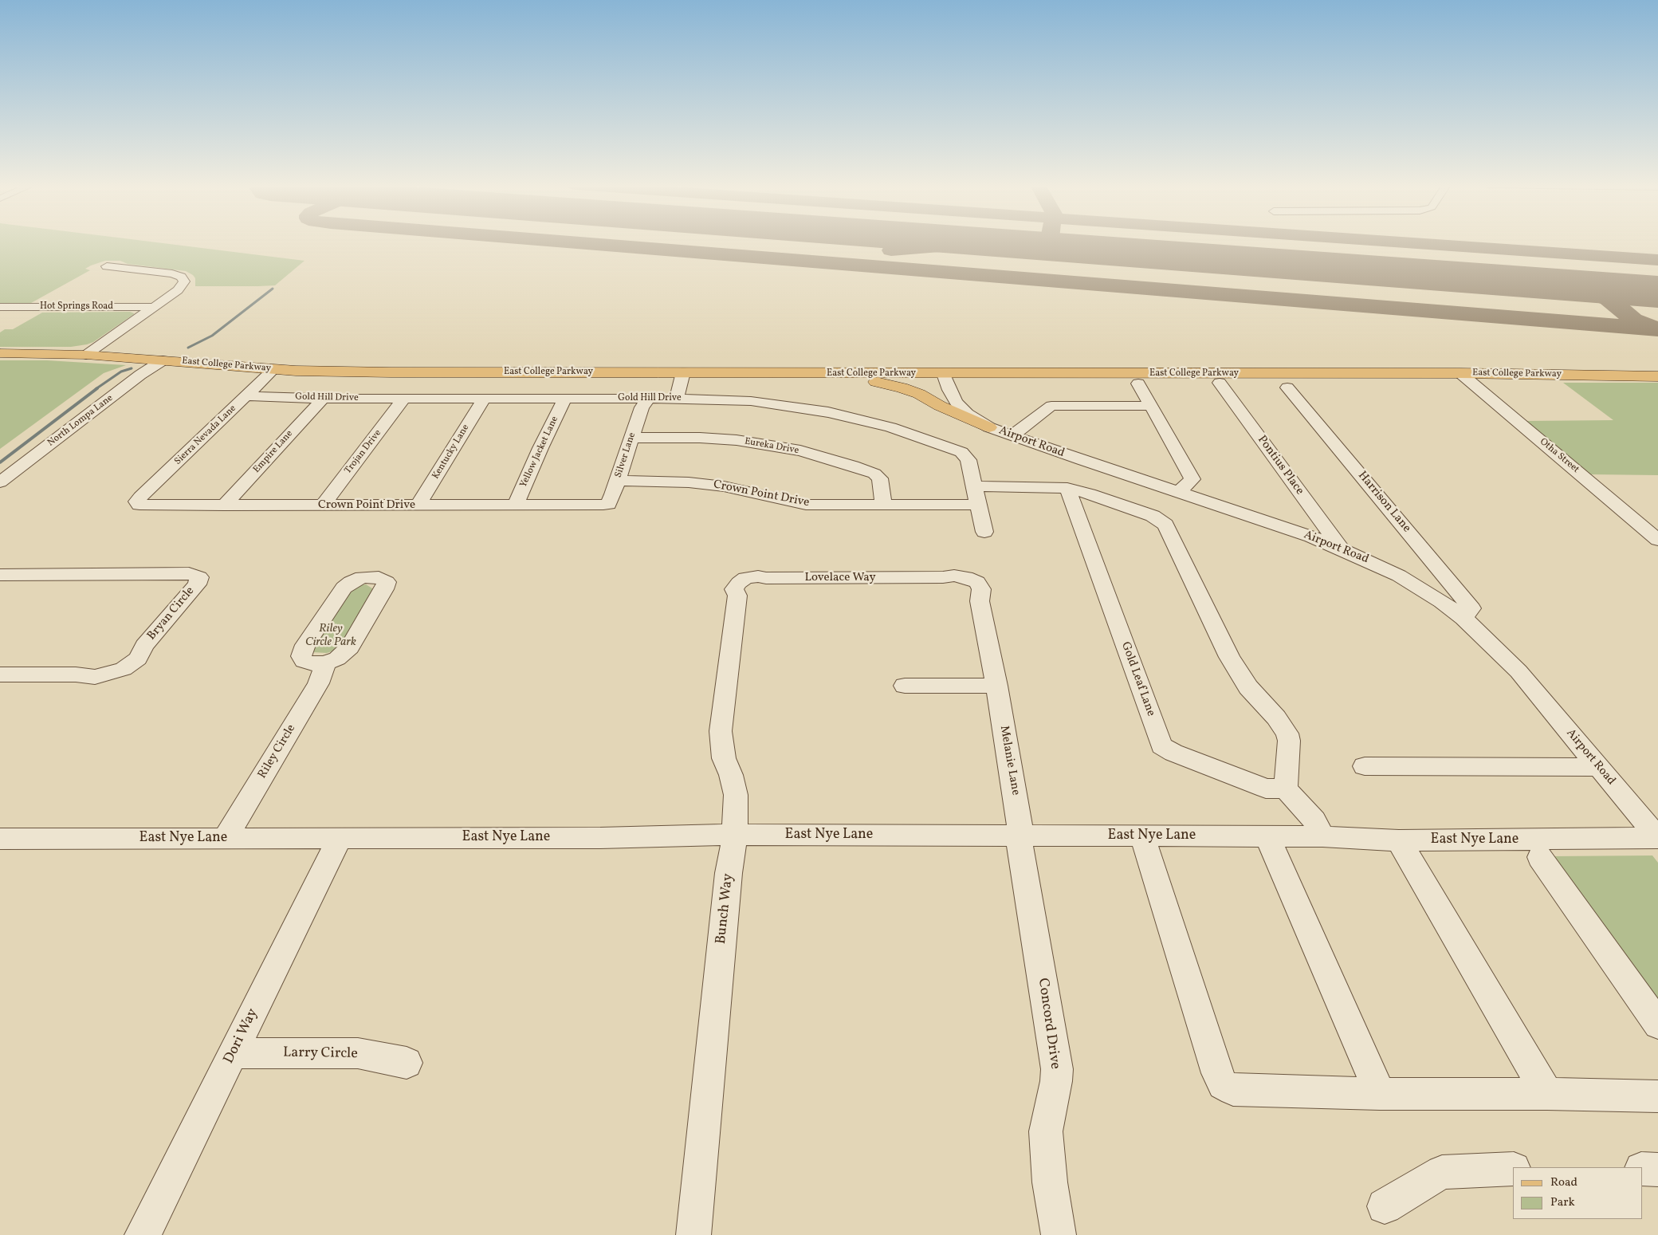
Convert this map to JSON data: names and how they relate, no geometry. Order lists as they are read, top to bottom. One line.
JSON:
{"streets":{"main road":["East College Parkway"],"street":["Hot Springs Road","Gold Hill Drive","North Lompa Lane","Sierra Nevada Lane","Airport Road","Eureka Drive","Empire Lane","Trojan Drive","Kentucky Lane","Yellow Jacket Lane","Silver Lane","Otha Street","Pontius Place","Crown Point Drive","Harrison Lane","Lovelace Way","Bryan Circle","Gold Leaf Lane","Riley Circle","Melanie Lane","East Nye Lane","Bunch Way","Concord Drive","Dori Way","Larry Circle"]},"crossings":[["East College Parkway","North Lompa Lane"],["East College Parkway","Sierra Nevada Lane"],["East College Parkway","Airport Road"],["East College Parkway","Otha Street"],["Gold Hill Drive","Sierra Nevada Lane"],["Gold Hill Drive","Empire Lane"],["Gold Hill Drive","Trojan Drive"],["Gold Hill Drive","Kentucky Lane"],["Gold Hill Drive","Yellow Jacket Lane"],["Gold Hill Drive","Silver Lane"],["Gold Hill Drive","Crown Point Drive"],["Sierra Nevada Lane","Crown Point Drive"],["Airport Road","Pontius Place"],["Airport Road","Harrison Lane"],["Airport Road","East Nye Lane"],["Eureka Drive","Silver Lane"],["Eureka Drive","Crown Point Drive"],["Empire Lane","Crown Point Drive"],["Trojan Drive","Crown Point Drive"],["Kentucky Lane","Crown Point Drive"],["Yellow Jacket Lane","Crown Point Drive"],["Silver Lane","Crown Point Drive"],["Lovelace Way","Melanie Lane"],["Lovelace Way","Bunch Way"],["Riley Circle","East Nye Lane"],["Melanie Lane","East Nye Lane"],["Melanie Lane","Concord Drive"],["East Nye Lane","Bunch Way"],["East Nye Lane","Concord Drive"],["East Nye Lane","Dori Way"],["Dori Way","Larry Circle"]],"parks":["Riley Circle Park"],"legend":["Road","Park"]}
